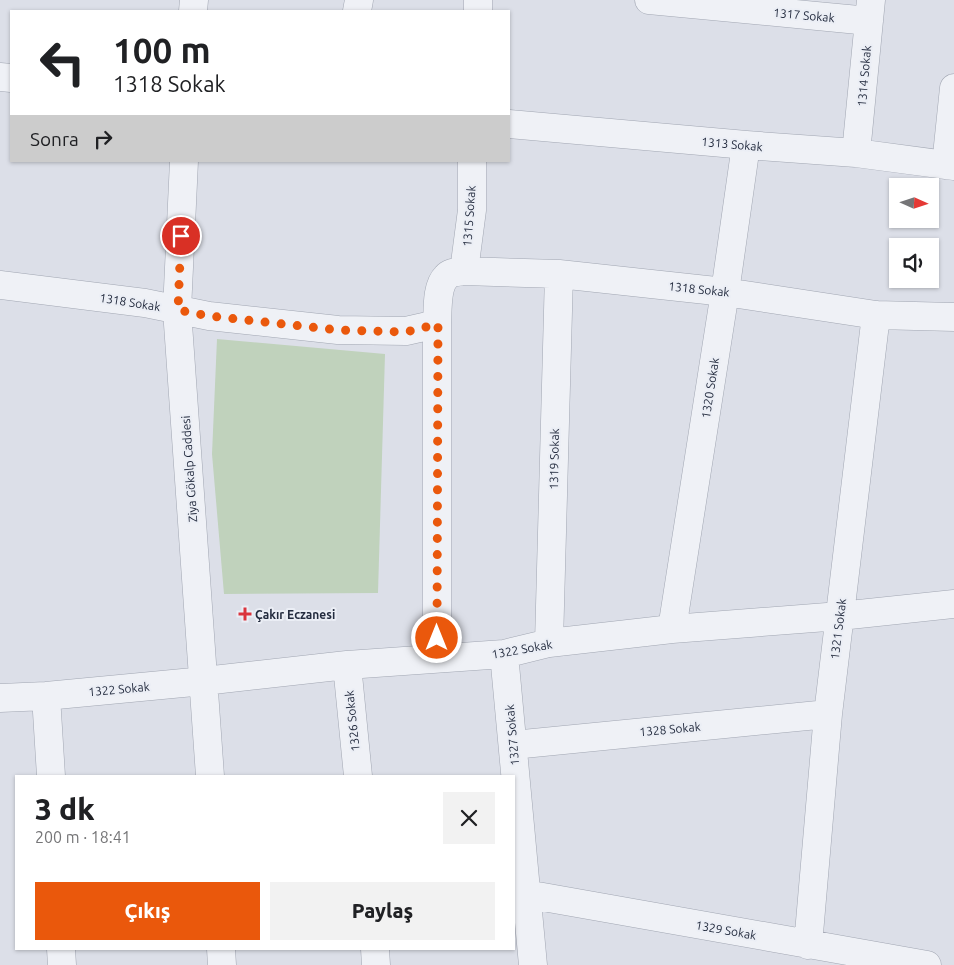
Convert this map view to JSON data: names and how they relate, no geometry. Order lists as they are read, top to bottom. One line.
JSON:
{"streets":{"street":["1317 Sokak","1314 Sokak","1313 Sokak","1315 Sokak","1318 Sokak","1320 Sokak","1319 Sokak","Ziya Gökalp Caddesi","1321 Sokak","1322 Sokak","1326 Sokak","1328 Sokak","1327 Sokak","1329 Sokak"]},"crossings":[["1317 Sokak","1314 Sokak"],["1314 Sokak","1313 Sokak"],["1313 Sokak","1320 Sokak"],["1315 Sokak","1318 Sokak"],["1315 Sokak","1322 Sokak"],["1318 Sokak","1320 Sokak"],["1318 Sokak","1319 Sokak"],["1318 Sokak","Ziya Gökalp Caddesi"],["1318 Sokak","1321 Sokak"],["1320 Sokak","1322 Sokak"],["1319 Sokak","1322 Sokak"],["Ziya Gökalp Caddesi","1322 Sokak"],["1321 Sokak","1322 Sokak"],["1321 Sokak","1328 Sokak"],["1321 Sokak","1329 Sokak"],["1322 Sokak","1326 Sokak"],["1322 Sokak","1327 Sokak"],["1328 Sokak","1327 Sokak"],["1327 Sokak","1329 Sokak"]],"places":{"health":["Çakır Eczanesi"]},"north":"right","page":{"turn":["100 m","1318 Sokak"],"then":"Sonra","heading":["3 dk","200 m · 18:41"],"buttons":["Çıkış","Paylaş"]}}
